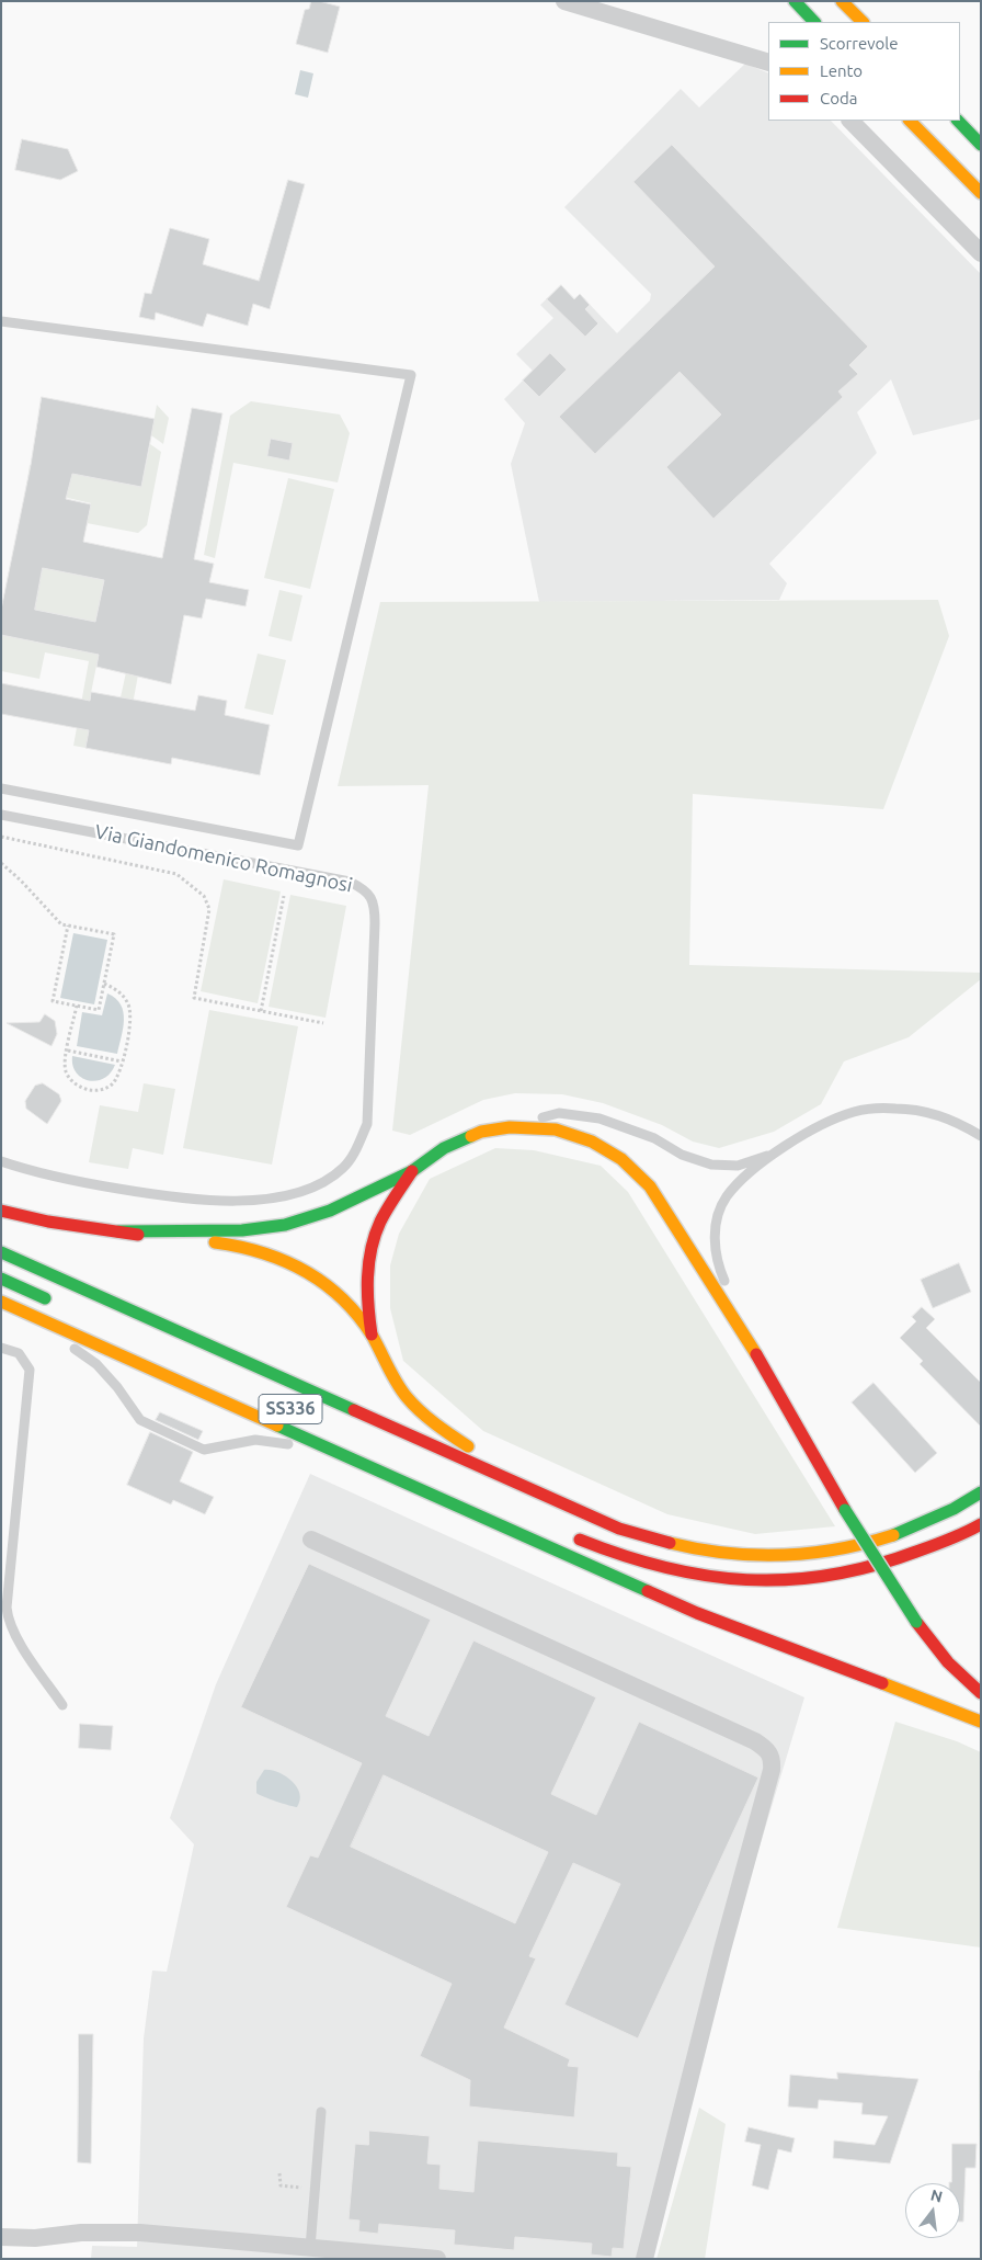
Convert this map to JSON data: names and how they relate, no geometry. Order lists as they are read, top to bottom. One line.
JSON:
{"streets":{"highway":["SS336"],"lane":["Via Giandomenico Romagnosi"]},"legend":["Scorrevole","Lento","Coda"],"north":"top"}
